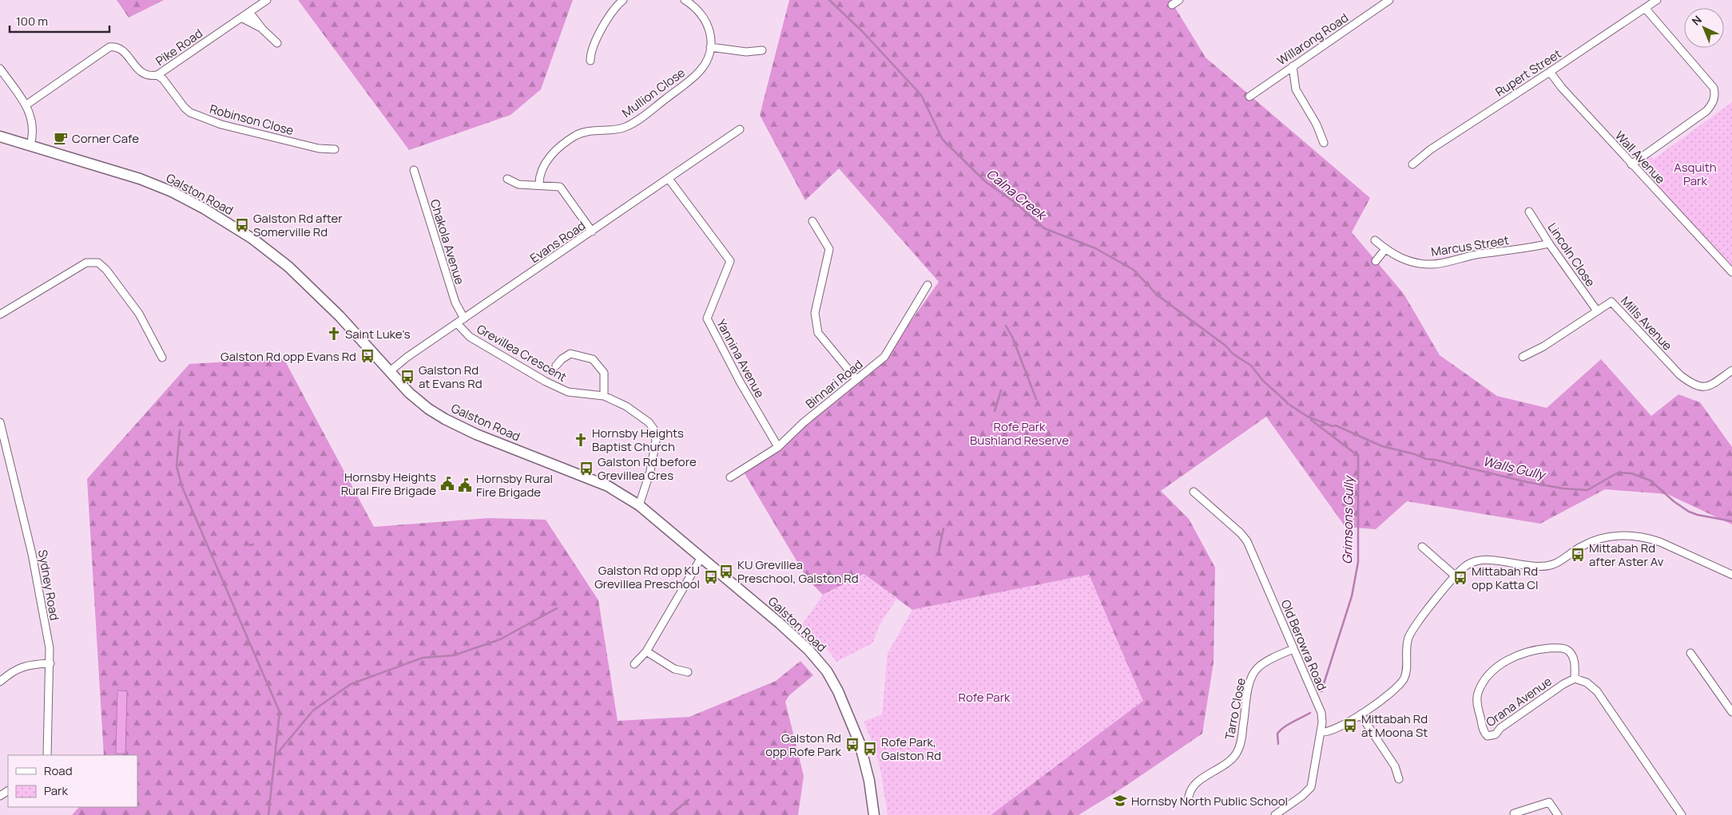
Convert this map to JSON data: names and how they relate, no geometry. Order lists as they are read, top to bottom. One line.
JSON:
{"streets":{"main road":["Galston Road"],"street":["Willarong Road","Pike Road","Rupert Street","Mullion Close","Robinson Close","Wall Avenue","Chakola Avenue","Evans Road","Marcus Street","Lincoln Close","Mills Avenue","Grevillea Crescent","Yannina Avenue","Binnari Road","Sydney Road","Old Berowra Road","Orana Avenue","Tarro Close"]},"crossings":[["Pike Road","Robinson Close"],["Rupert Street","Wall Avenue"],["Galston Road","Evans Road"],["Galston Road","Grevillea Crescent"],["Chakola Avenue","Evans Road"],["Evans Road","Grevillea Crescent"],["Evans Road","Yannina Avenue"],["Marcus Street","Lincoln Close"],["Lincoln Close","Mills Avenue"],["Yannina Avenue","Binnari Road"],["Old Berowra Road","Tarro Close"]],"water":["Calna Creek","Walls Gully","Grimsons Gully"],"parks":["Asquith Park","Rofe Park Bushland Reserve","Rofe Park"],"places":{"cafe":["Corner Cafe"],"bus stop":["Galston Rd after Somerville Rd","Galston Rd opp Evans Rd","Galston Rd at Evans Rd","Galston Rd before Grevillea Cres","Mittabah Rd after Aster Av","KU Grevillea Preschool, Galston Rd","Galston Rd opp KU Grevillea Preschool","Mittabah Rd opp Katta Cl","Mittabah Rd at Moona St","Galston Rd opp Rofe Park","Rofe Park, Galston Rd"],"church":["Saint Luke's","Hornsby Heights Baptist Church"],"public building":["Hornsby Heights Rural Fire Brigade","Hornsby Rural Fire Brigade"],"school or university":["Hornsby North Public School"]},"legend":["Road","Park"],"scale_bar":"100 m","north":"top left"}
